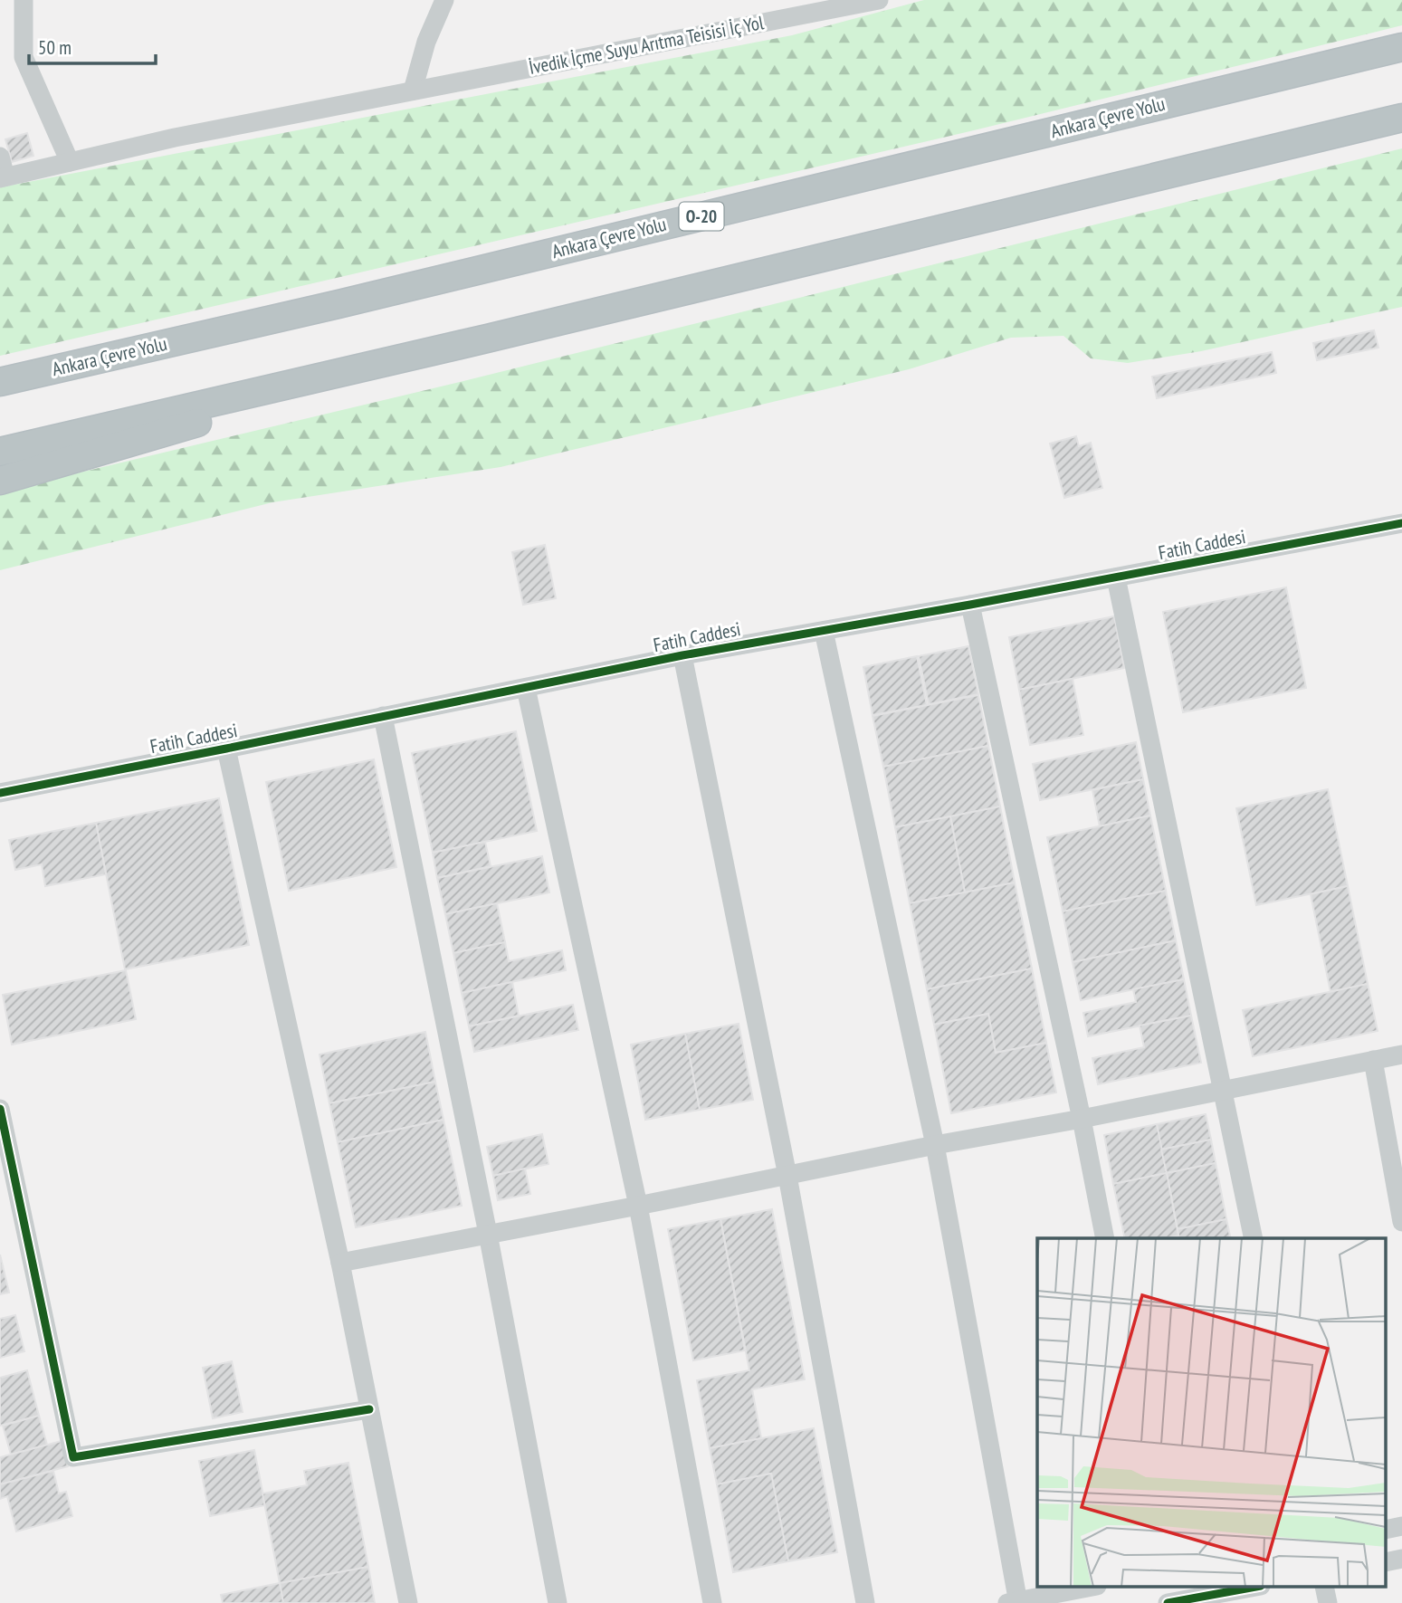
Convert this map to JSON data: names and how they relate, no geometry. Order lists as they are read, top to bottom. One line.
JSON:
{"streets":{"highway":["Ankara Çevre Yolu","O-20"],"street":["İvedik İçme Suyu Arıtma Teisisi İç Yol","Fatih Caddesi"]},"scale_bar":"50 m"}
